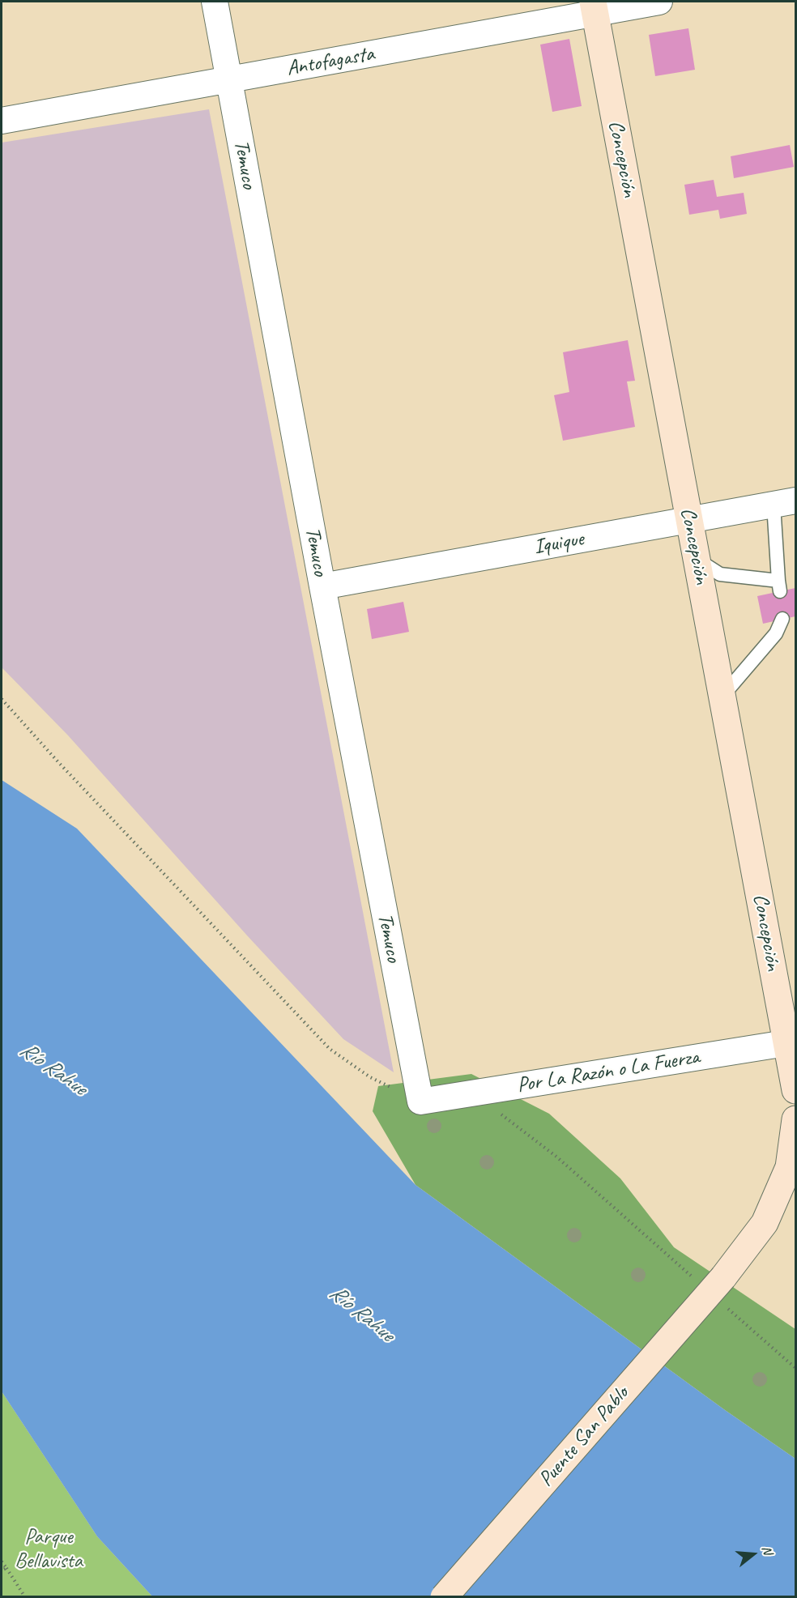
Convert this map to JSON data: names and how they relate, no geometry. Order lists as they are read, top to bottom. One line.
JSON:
{"streets":{"main road":["Concepción","Puente San Pablo"],"street":["Antofagasta","Temuco","Iquique","Por La Razón o La Fuerza"]},"crossings":[["Antofagasta","Concepción"],["Antofagasta","Temuco"],["Concepción","Iquique"],["Concepción","Por La Razón o La Fuerza"],["Temuco","Iquique"],["Temuco","Por La Razón o La Fuerza"]],"water":["Río Rahue"],"parks":["Parque Bellavista"],"north":"right"}
